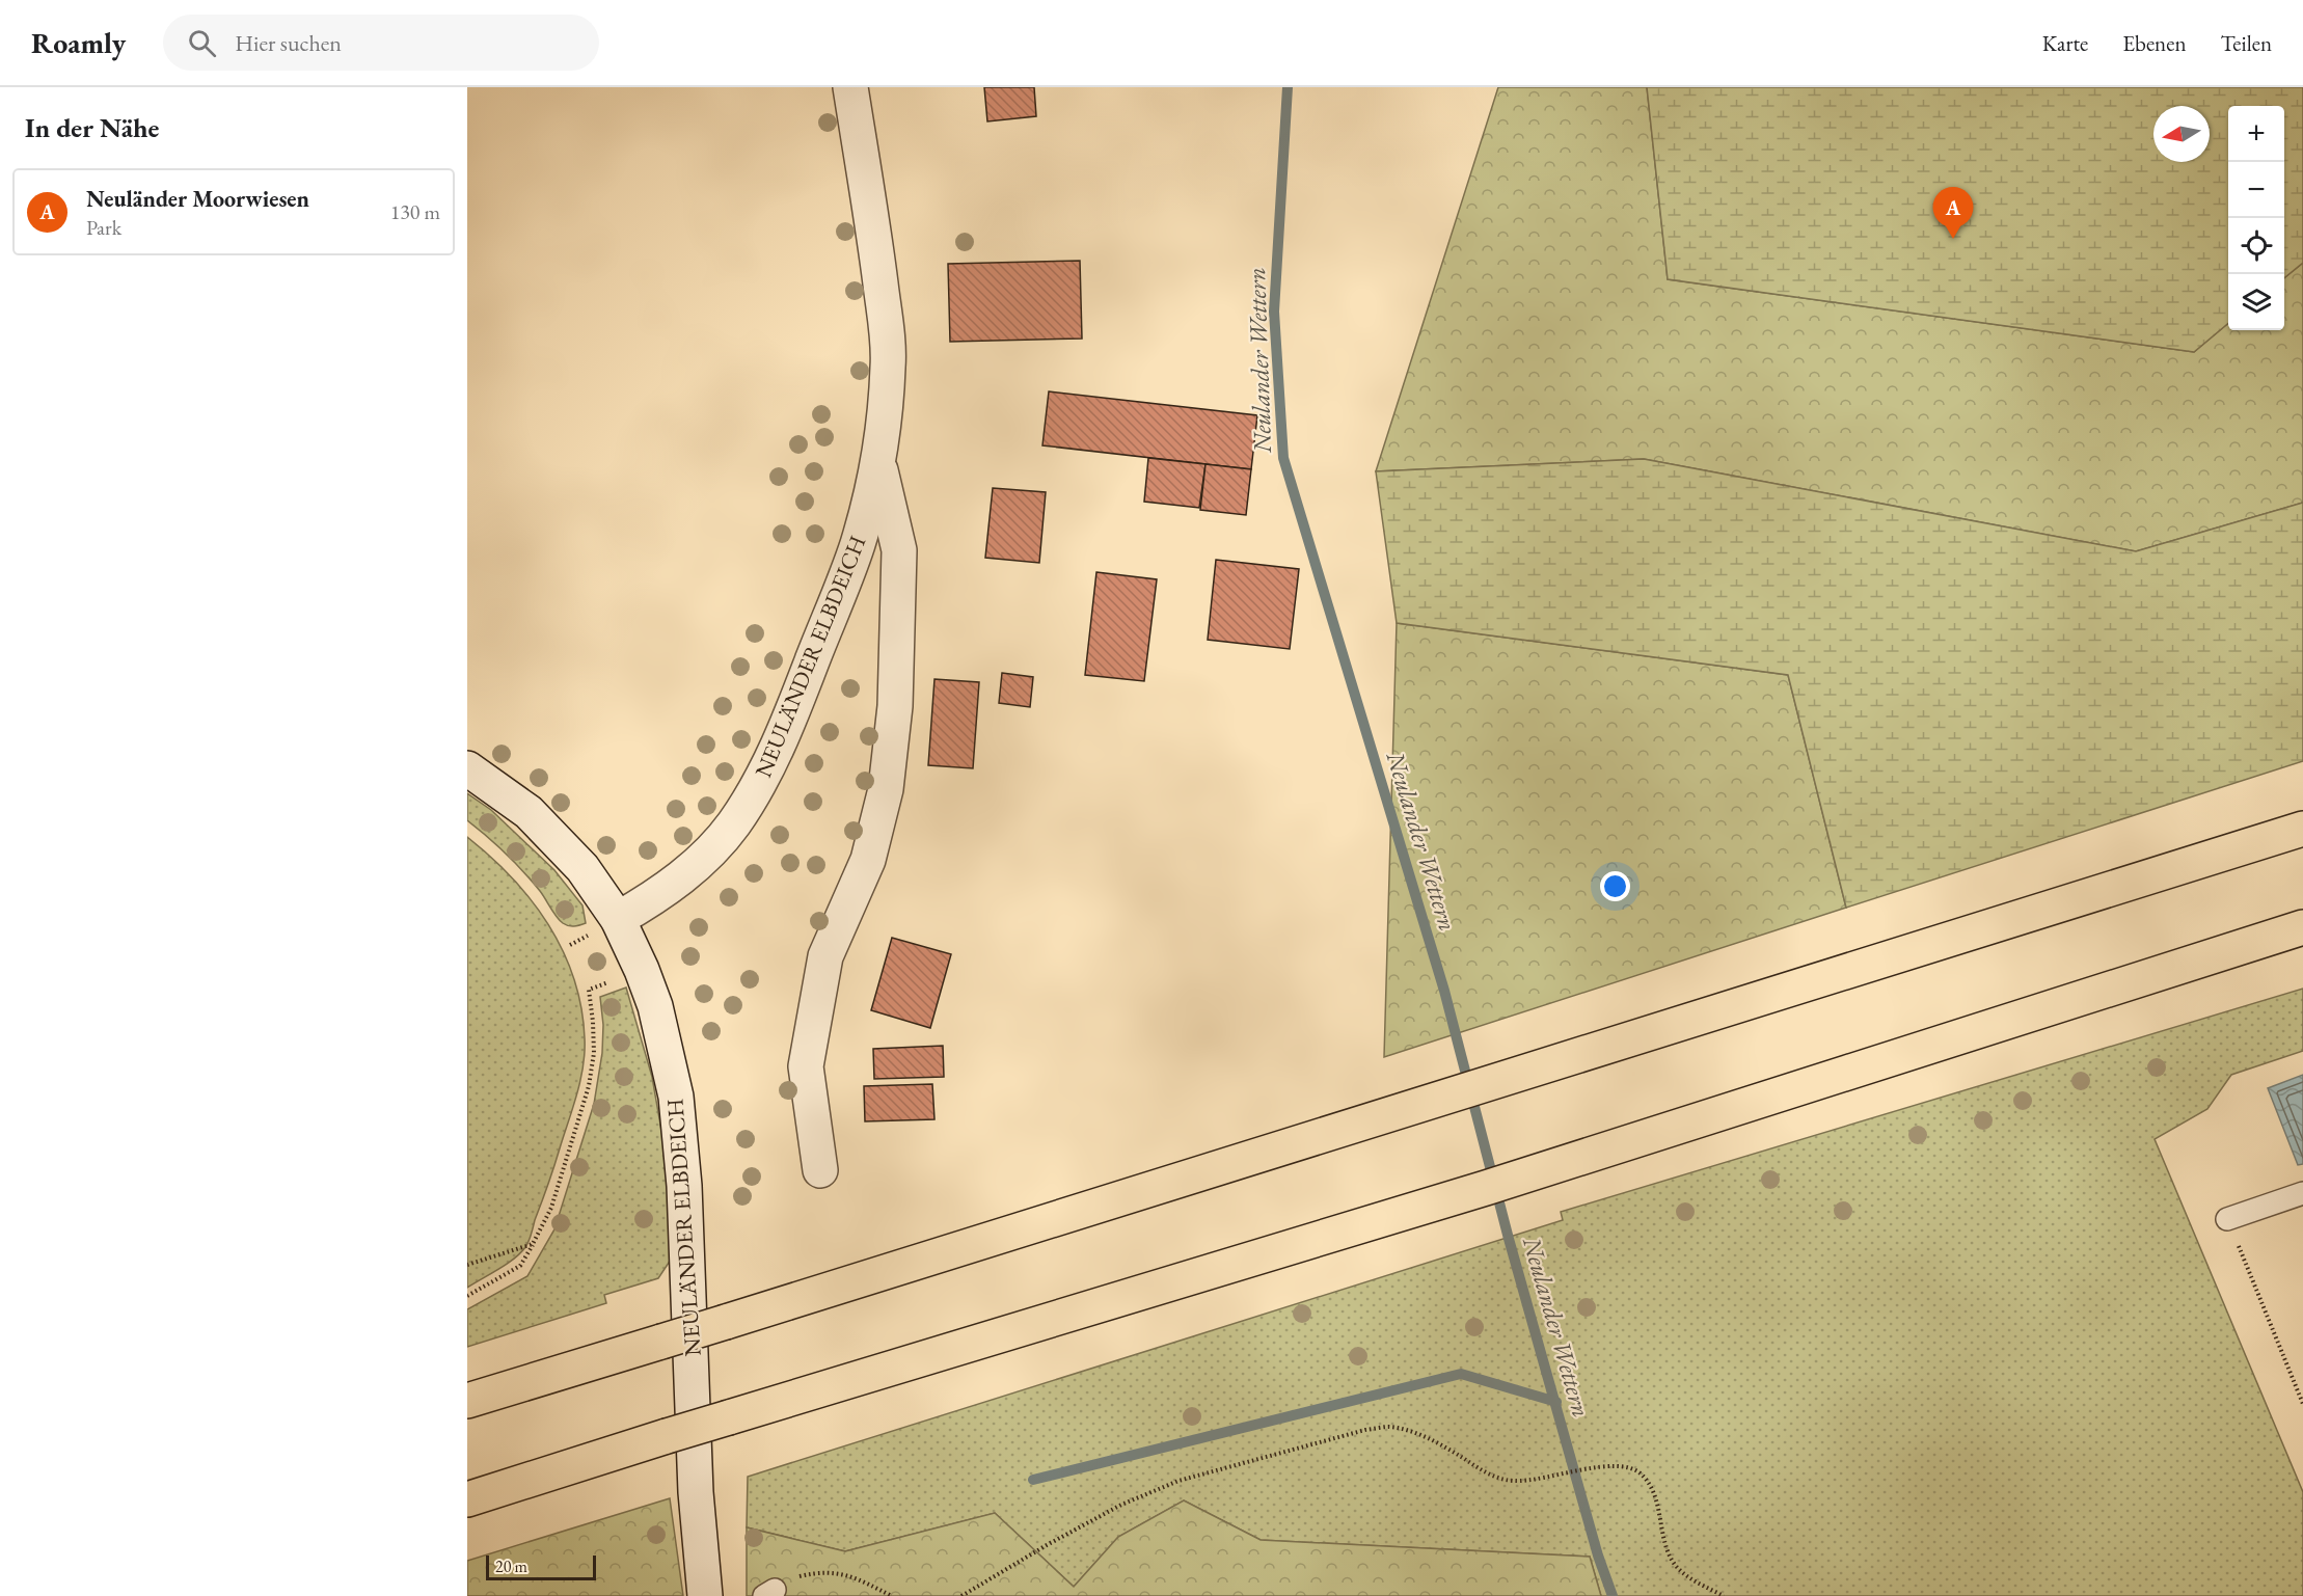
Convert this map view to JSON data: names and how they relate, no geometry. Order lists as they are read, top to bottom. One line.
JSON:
{"streets":{"street":["NEULÄNDER ELBDEICH"]},"water":["Neulander Wettern"],"scale_bar":"20 m","north":"left","page":{"header":"Roamly","search":"Hier suchen","nav":["Karte","Ebenen","Teilen"],"heading":"In der Nähe","map_buttons":["+","−"],"list":[{"mark":"A","name":"Neuländer Moorwiesen","note":"Park","value":"130 m"}],"pins":"A","scale":"20 m"}}
